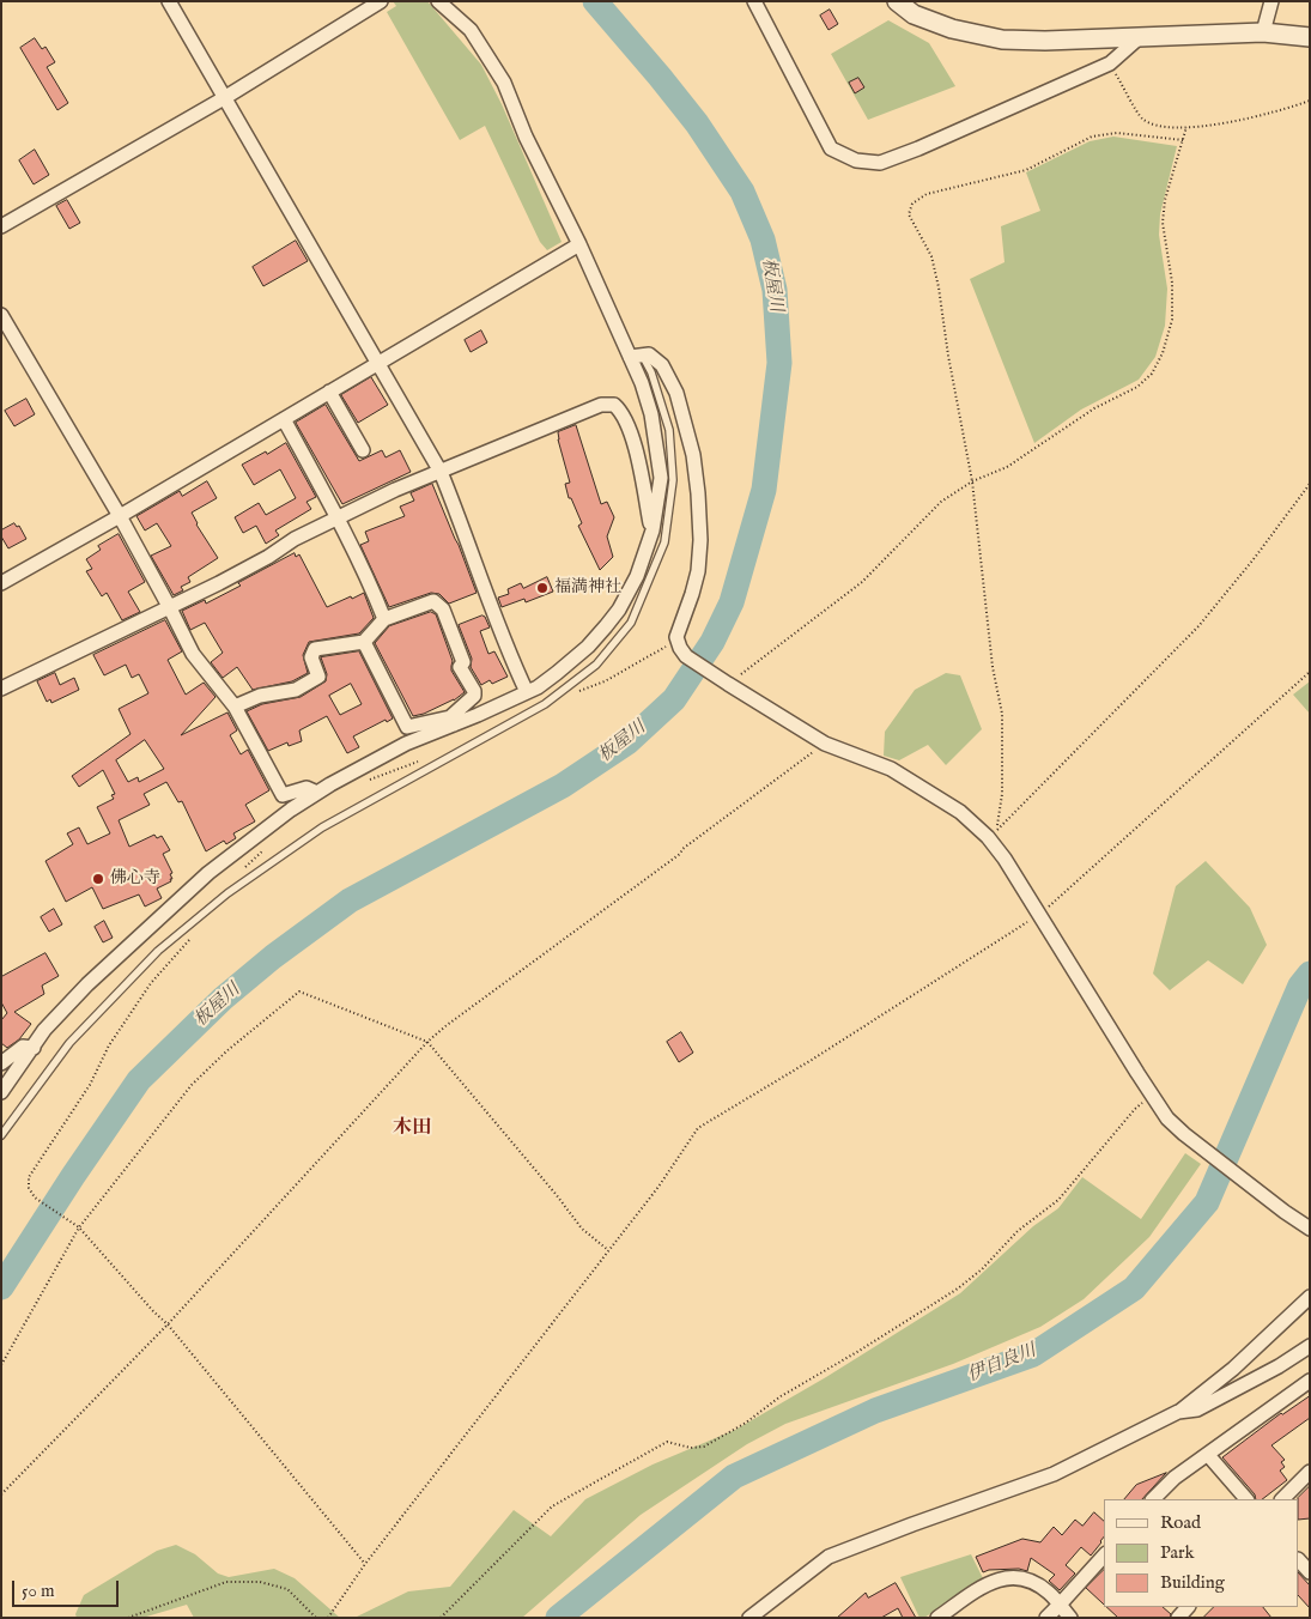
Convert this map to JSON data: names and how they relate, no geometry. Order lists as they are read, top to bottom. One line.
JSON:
{"districts":["木田"],"water":["板屋川","伊自良川"],"places":["福満神社","佛心寺"],"legend":["Road","Park","Building"],"scale_bar":"50 m"}
